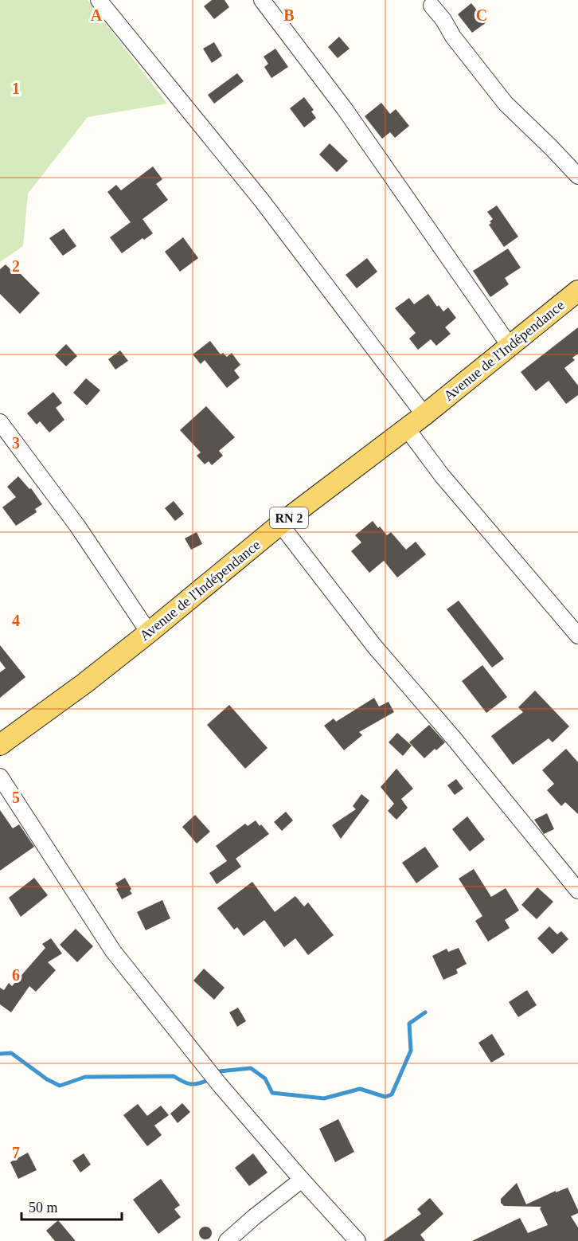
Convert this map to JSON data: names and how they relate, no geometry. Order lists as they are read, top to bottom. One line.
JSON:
{"streets":{"main road":["Avenue de l'Indépendance","RN 2"]},"scale_bar":"50 m","grid":{"columns":["A","B","C"],"rows":["1","2","3","4","5","6","7"]}}
